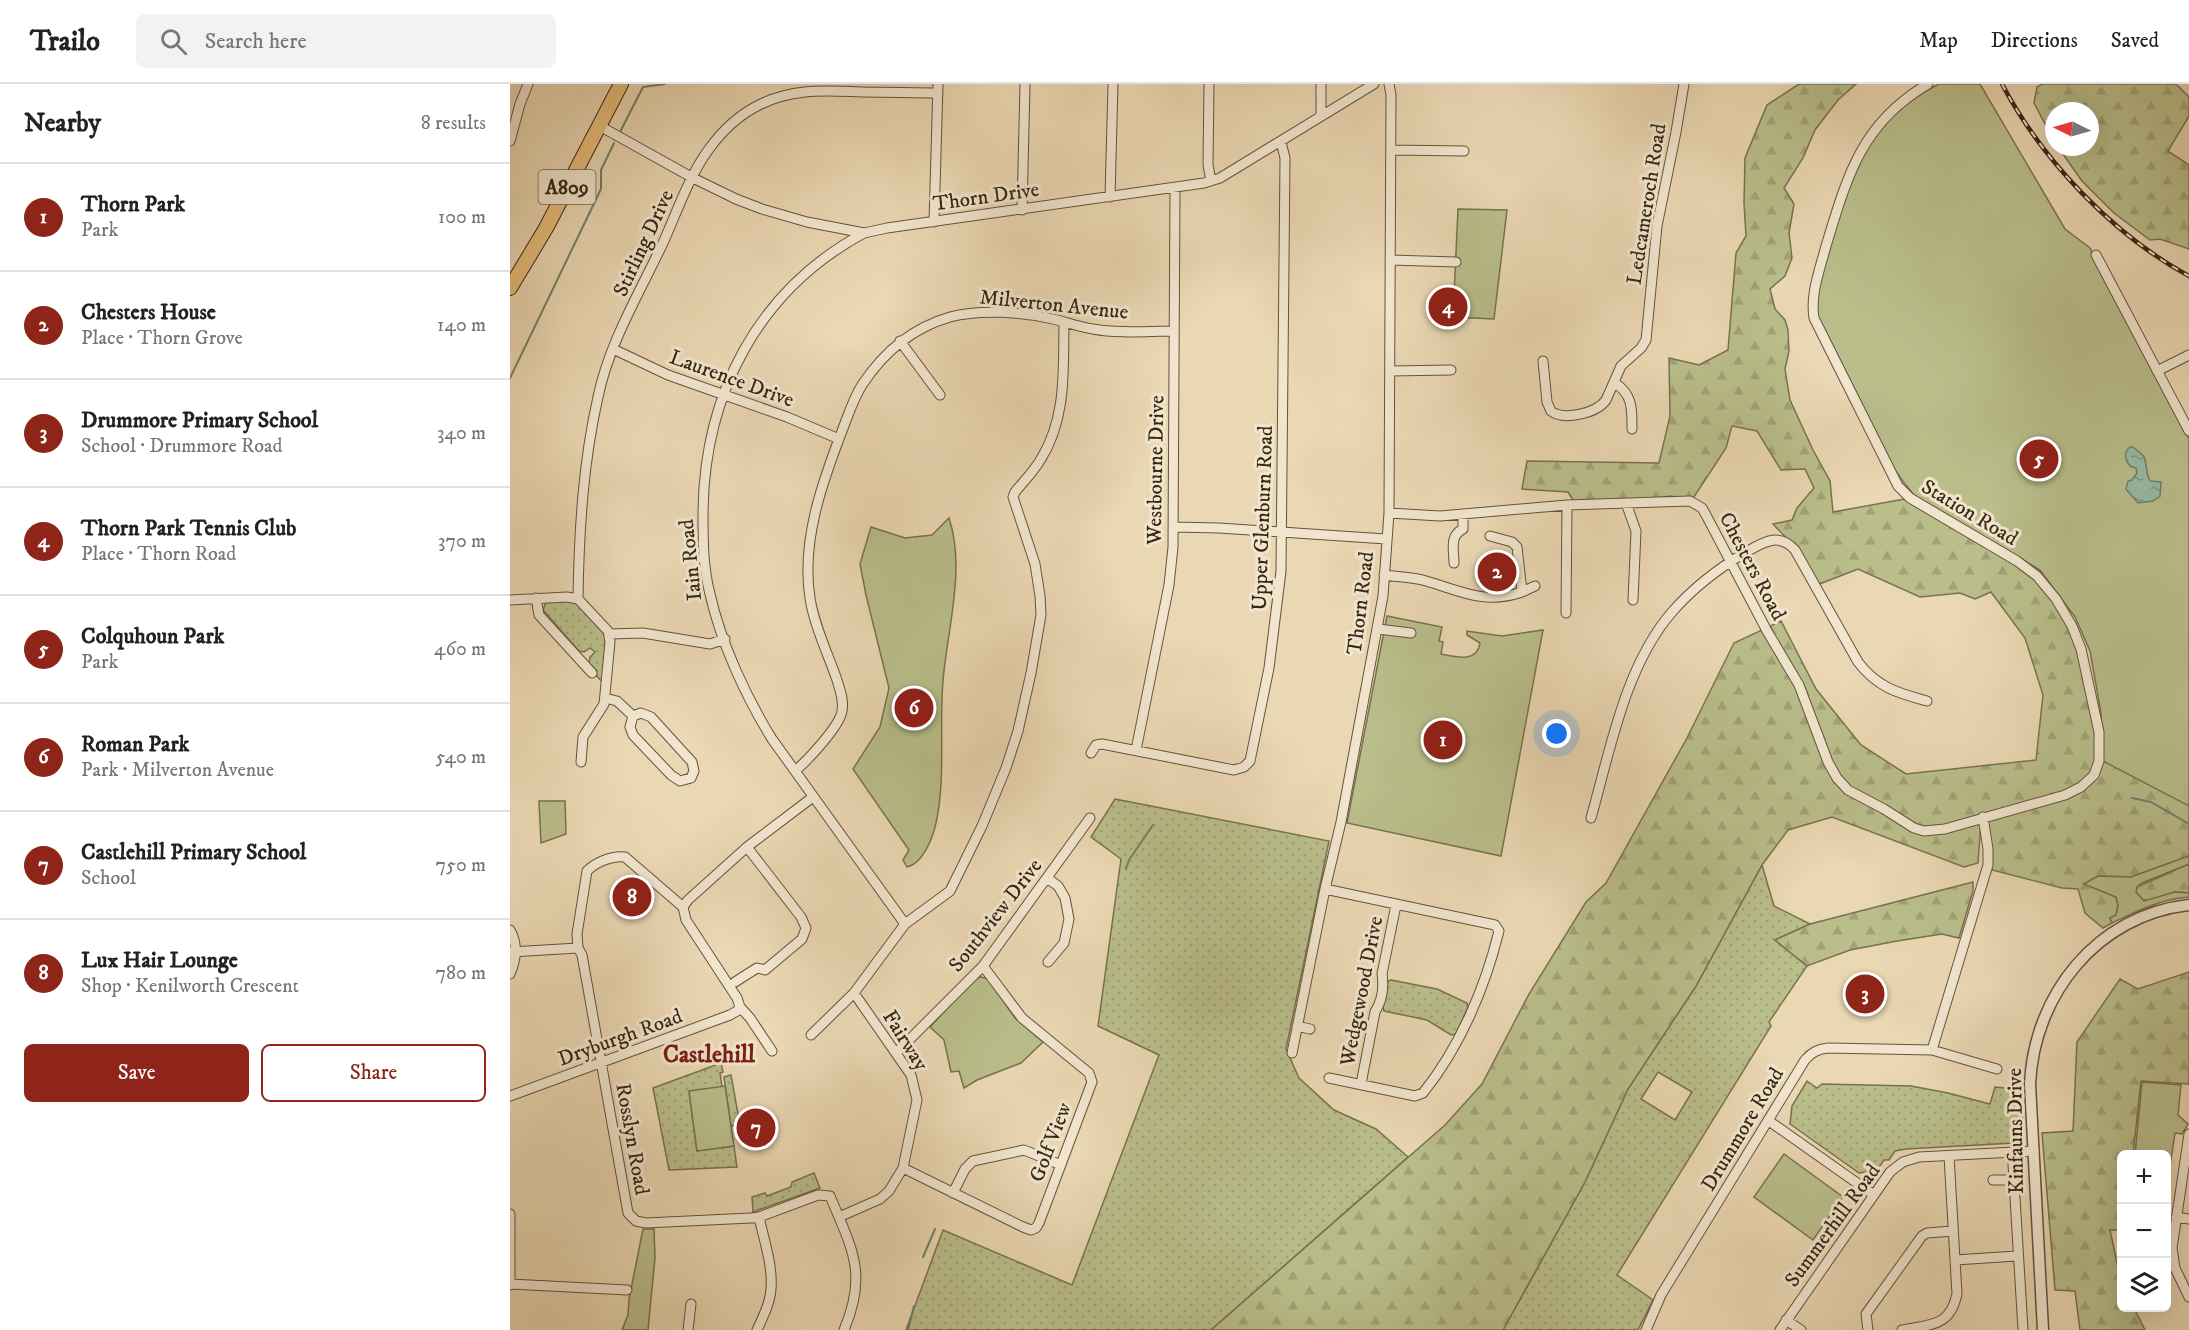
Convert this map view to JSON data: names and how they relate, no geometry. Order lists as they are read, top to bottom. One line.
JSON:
{"streets":{"main road":["A809"],"street":["Thorn Drive","Ledcameroch Road","Stirling Drive","Milverton Avenue","Laurence Drive","Westbourne Drive","Station Road","Upper Glenburn Road","Iain Road","Chesters Road","Thorn Road","Southview Drive","Wedgewood Drive","Dryburgh Road","Fairway","Drummore Road","Kinfauns Drive","Rosslyn Road","Golf View","Summerhill Road"]},"crossings":[["A809","Thorn Drive"],["Thorn Drive","Stirling Drive"],["Thorn Drive","Westbourne Drive"],["Thorn Drive","Upper Glenburn Road"],["Thorn Drive","Iain Road"],["Stirling Drive","Laurence Drive"],["Milverton Avenue","Laurence Drive"],["Milverton Avenue","Westbourne Drive"],["Milverton Avenue","Iain Road"],["Laurence Drive","Iain Road"],["Westbourne Drive","Upper Glenburn Road"],["Station Road","Chesters Road"],["Chesters Road","Thorn Road"],["Thorn Road","Wedgewood Drive"],["Southview Drive","Fairway"],["Southview Drive","Golf View"],["Dryburgh Road","Rosslyn Road"],["Fairway","Rosslyn Road"],["Fairway","Golf View"],["Kinfauns Drive","Summerhill Road"]],"districts":["Castlehill"],"north":"left","page":{"header":"Trailo","search":"Search here","nav":["Map","Directions","Saved"],"heading":["Nearby","8 results"],"list":[{"mark":"1","name":"Thorn Park","note":"Park","value":"100 m"},{"mark":"2","name":"Chesters House","note":"Place · Thorn Grove","value":"140 m"},{"mark":"3","name":"Drummore Primary School","note":"School · Drummore Road","value":"340 m"},{"mark":"4","name":"Thorn Park Tennis Club","note":"Place · Thorn Road","value":"370 m"},{"mark":"5","name":"Colquhoun Park","note":"Park","value":"460 m"},{"mark":"6","name":"Roman Park","note":"Park · Milverton Avenue","value":"540 m"},{"mark":"7","name":"Castlehill Primary School","note":"School","value":"750 m"},{"mark":"8","name":"Lux Hair Lounge","note":"Shop · Kenilworth Crescent","value":"780 m"}],"pins":["4","5","2","6","1","8","3","7"],"buttons":["Save","Share"],"map_buttons":["+","−"]}}
